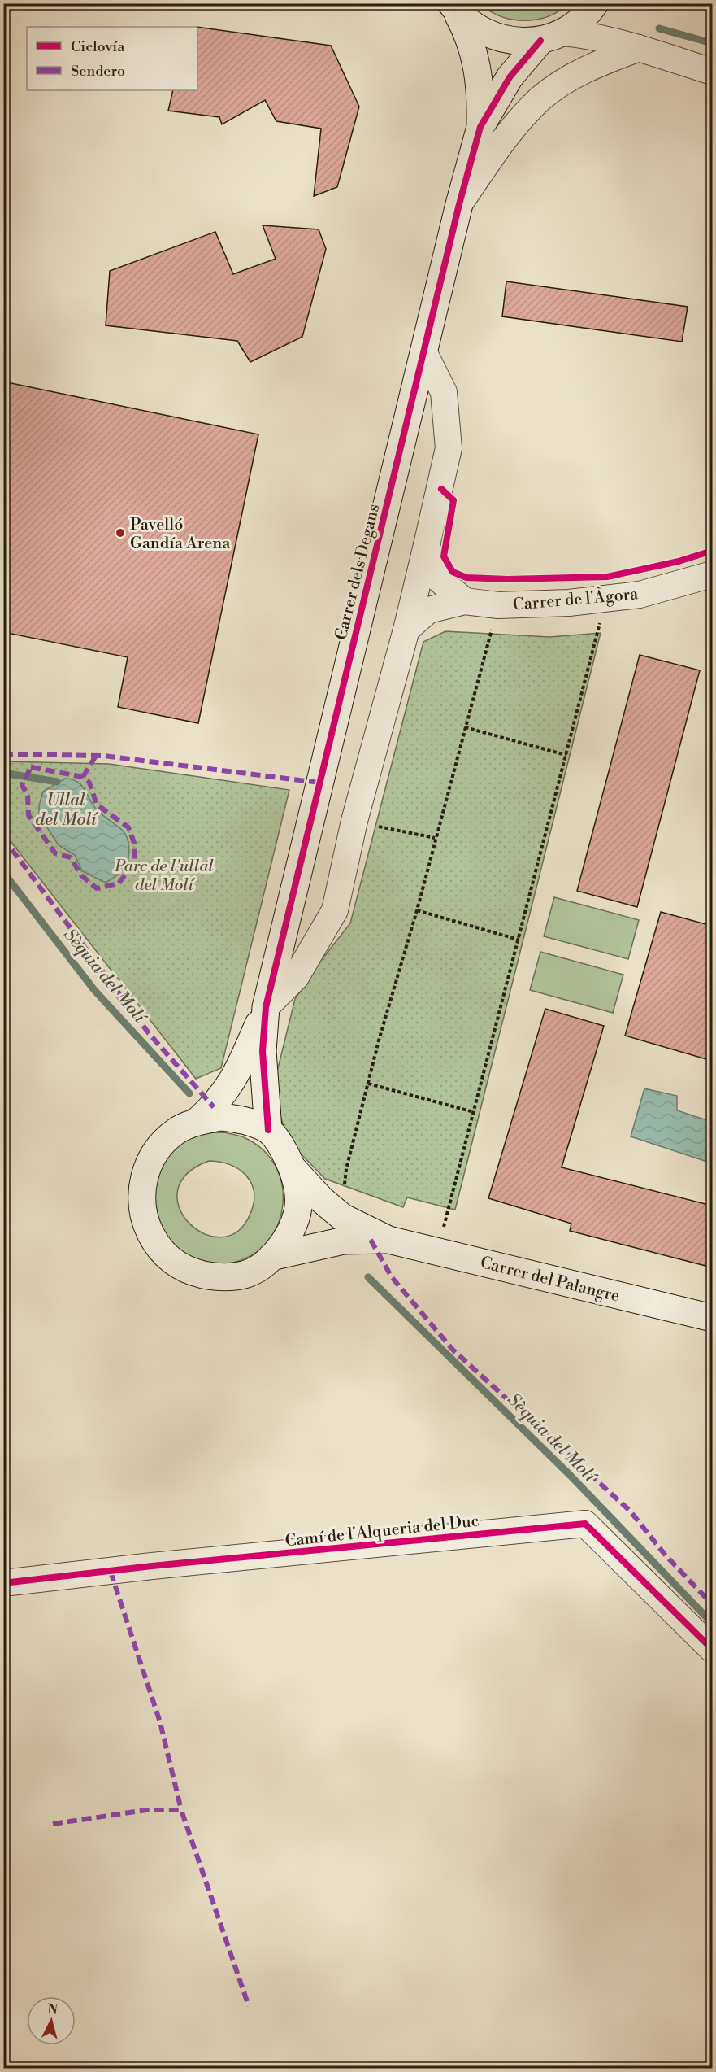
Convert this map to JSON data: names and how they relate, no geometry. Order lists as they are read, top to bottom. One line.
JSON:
{"streets":{"street":["Carrer dels Degans","Carrer de l'Àgora","Carrer del Palangre","Camí de l'Alqueria del Duc"]},"crossings":[["Carrer dels Degans","Carrer del Palangre"]],"water":["Ullal del Molí","Sèquia del Molí"],"parks":["Parc de l'ullal del Molí"],"places":["Pavelló Gandía Arena"],"legend":["Ciclovía","Sendero"],"north":"top"}
